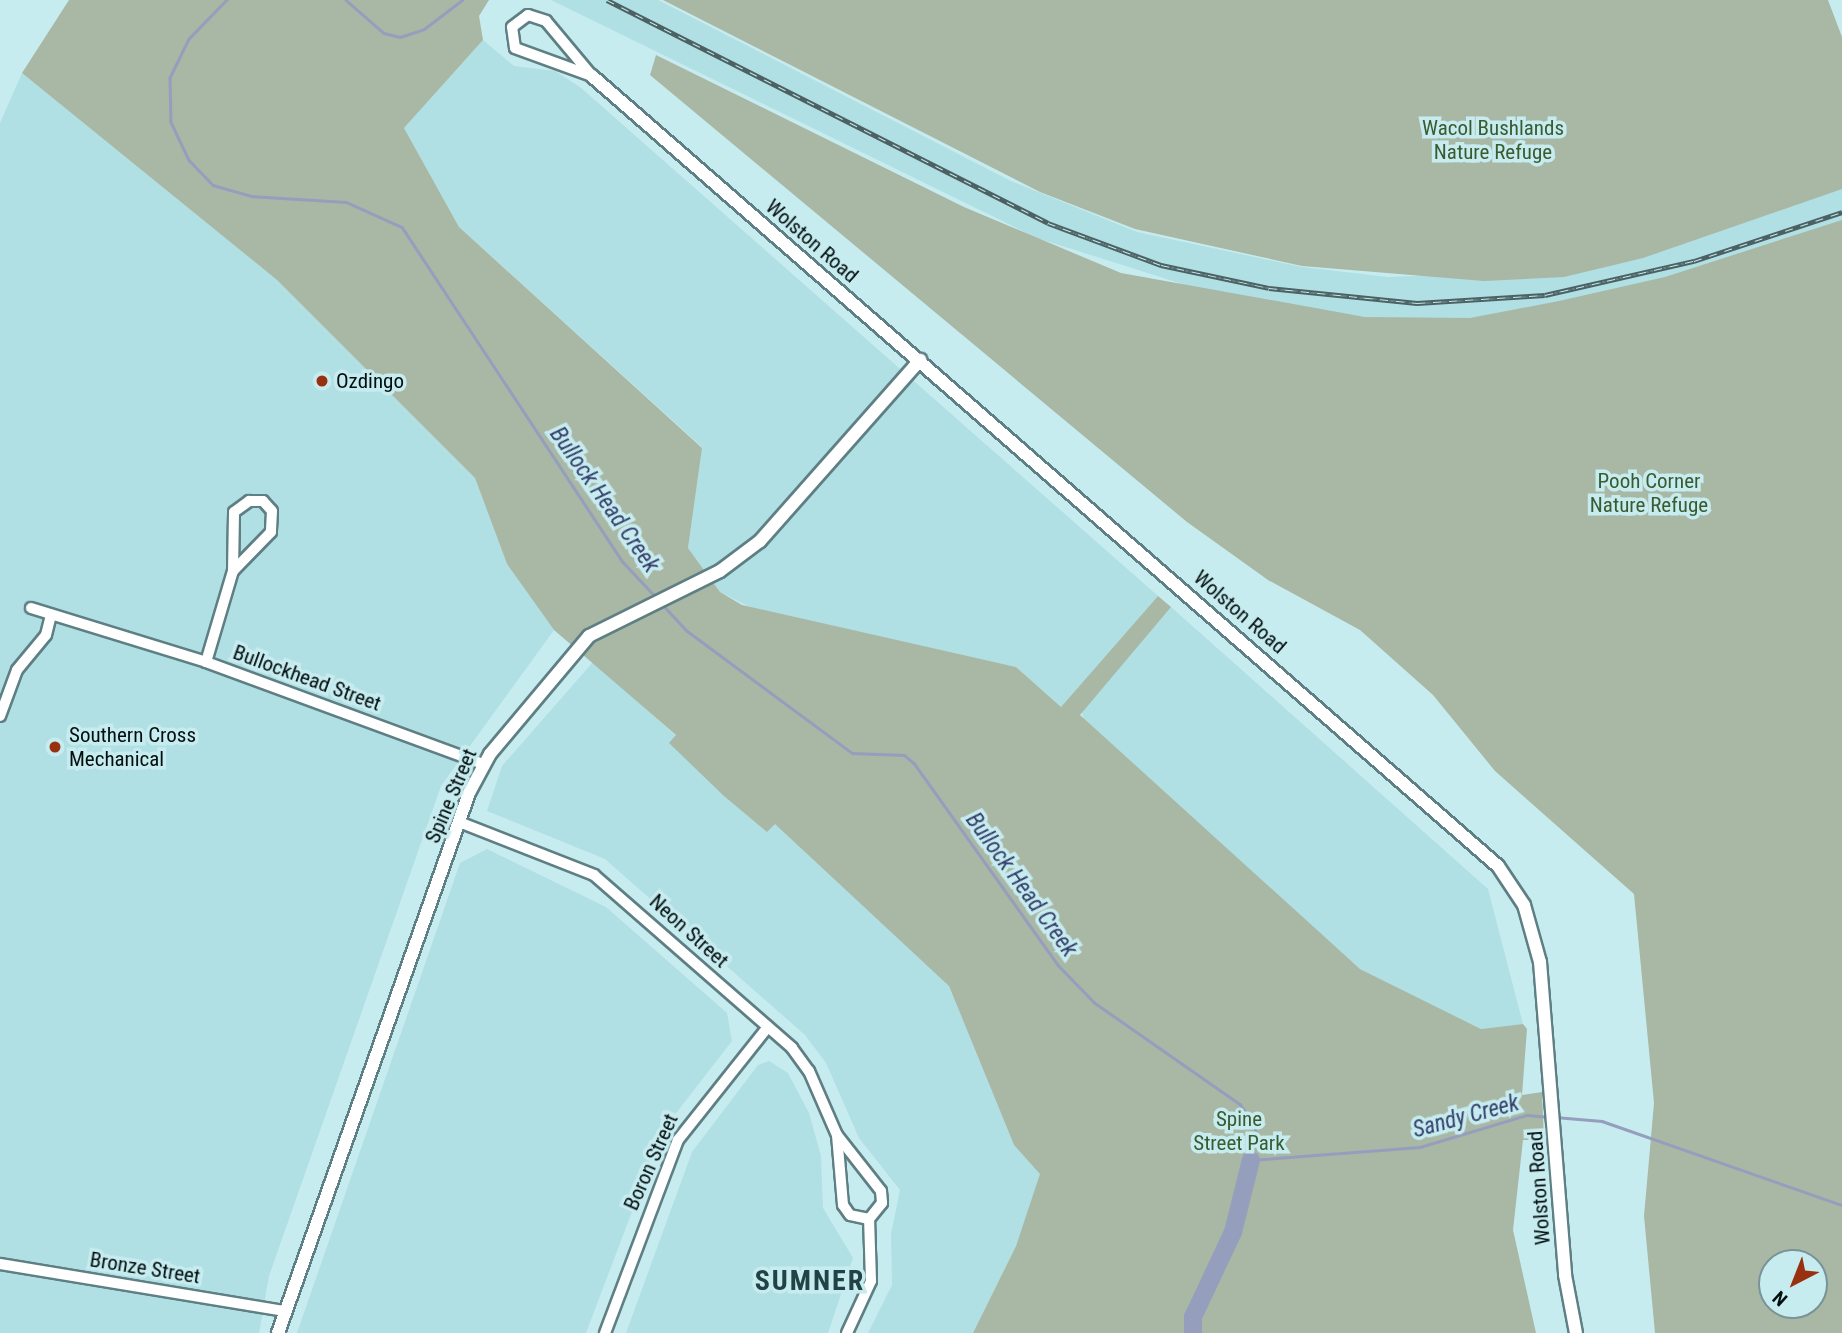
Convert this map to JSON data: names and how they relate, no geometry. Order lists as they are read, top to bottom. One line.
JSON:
{"streets":{"street":["Wolston Road","Bullockhead Street","Spine Street","Neon Street","Boron Street","Bronze Street"]},"crossings":[["Wolston Road","Spine Street"],["Bullockhead Street","Spine Street"],["Spine Street","Neon Street"],["Spine Street","Bronze Street"],["Neon Street","Boron Street"]],"districts":["SUMNER"],"water":["Bullock Head Creek","Sandy Creek"],"parks":["Wacol Bushlands Nature Refuge","Pooh Corner Nature Refuge","Spine Street Park"],"places":["Ozdingo","Southern Cross Mechanical"],"north":"bottom left"}
